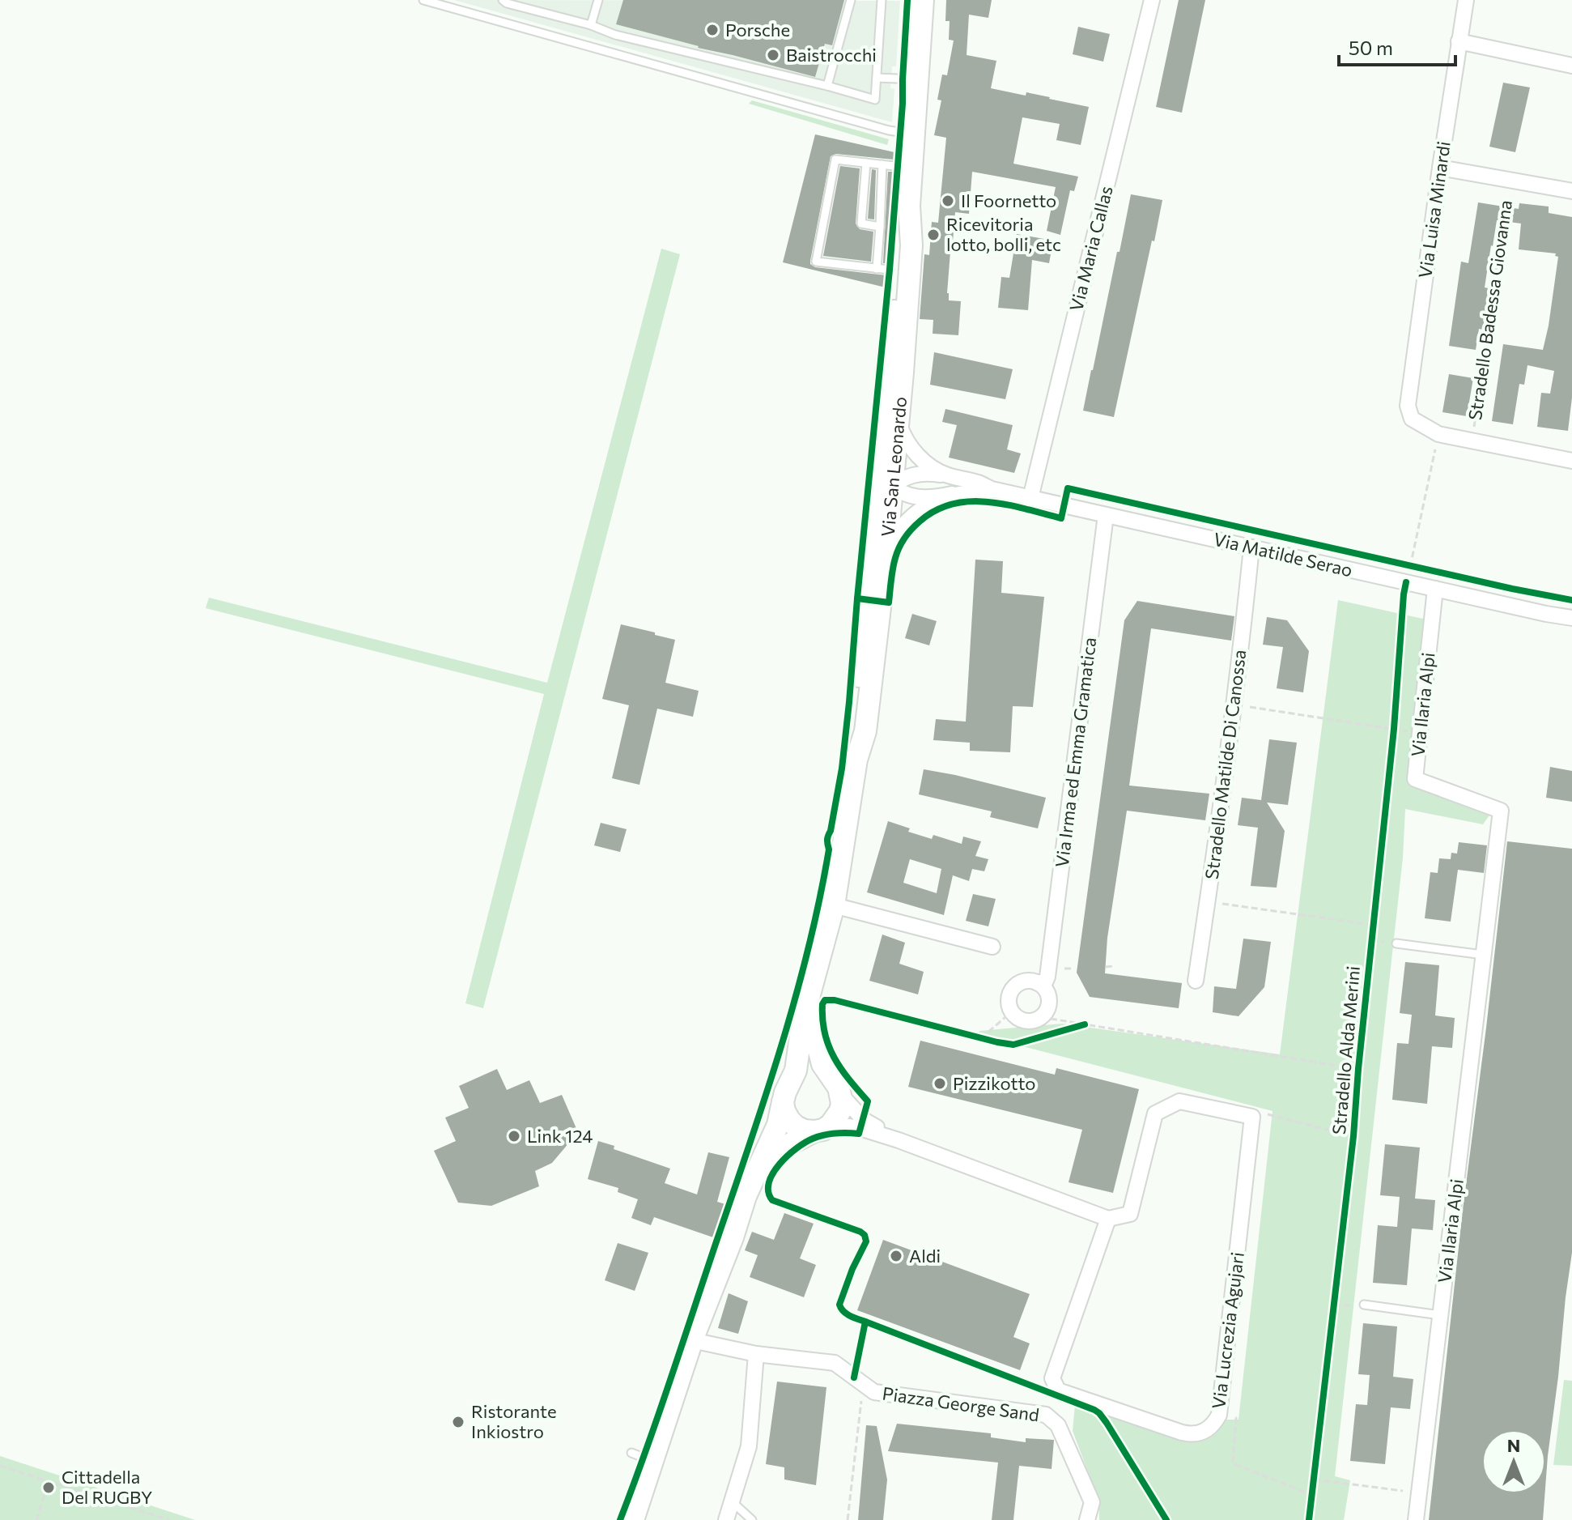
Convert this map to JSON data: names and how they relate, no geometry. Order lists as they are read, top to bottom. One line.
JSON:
{"streets":{"main road":["Via San Leonardo"],"street":["Via Luisa Minardi","Via Maria Callas","Via Matilde Serao","Via Ilaria Alpi","Via Irma ed Emma Gramatica","Stradello Matilde Di Canossa","Via Lucrezia Agujari","Piazza George Sand"],"path":["Stradello Badessa Giovanna"],"cycle path":["Stradello Alda Merini"]},"crossings":[["Via Luisa Minardi","Stradello Alda Merini"],["Via Maria Callas","Via Matilde Serao"],["Via San Leonardo","Via Matilde Serao"],["Via Matilde Serao","Via Ilaria Alpi"],["Via Matilde Serao","Via Irma ed Emma Gramatica"],["Via Matilde Serao","Stradello Matilde Di Canossa"],["Via Matilde Serao","Stradello Alda Merini"]],"places":["Porsche","Baistrocchi","Il Foornetto","Ricevitoria lotto, bolli, etc","Pizzikotto","Link 124","Aldi","Ristorante Inkiostro","Cittadella Del RUGBY"],"scale_bar":"50 m","north":"top"}
